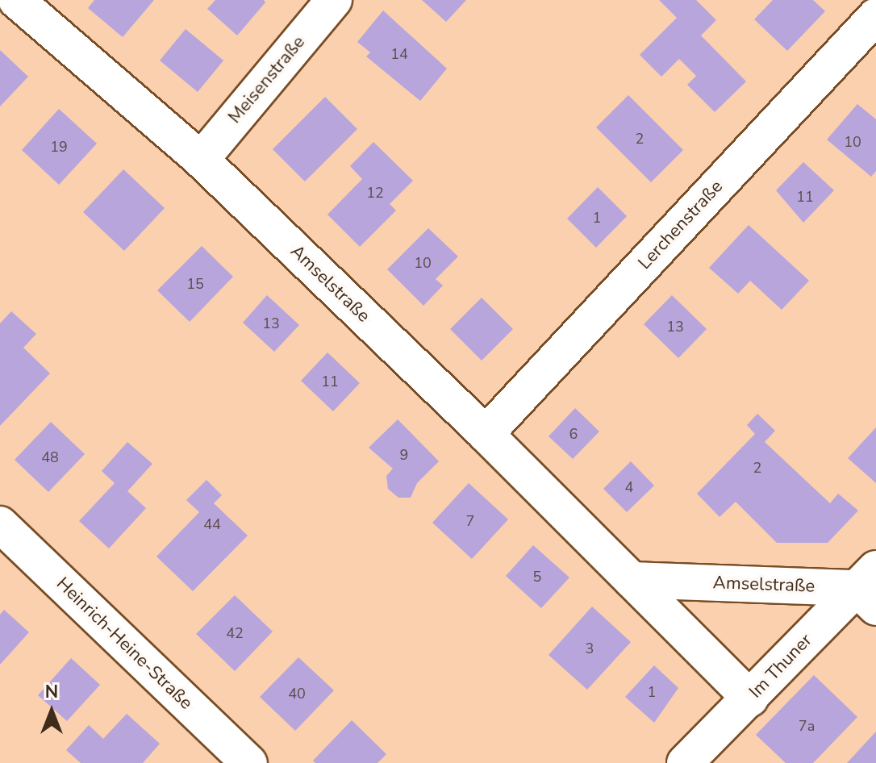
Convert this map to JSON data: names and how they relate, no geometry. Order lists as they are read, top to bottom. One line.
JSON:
{"streets":{"street":["Meisenstraße","Lerchenstraße","Amselstraße","Heinrich-Heine-Straße","Im Thuner"]},"crossings":[["Meisenstraße","Amselstraße"],["Lerchenstraße","Amselstraße"],["Amselstraße","Im Thuner"]],"house_numbers":["14","2","10","19","12","11","1","10","15","13","13","11","6","9","48","2","4","7","44","5","42","3","1","40","7a"],"north":"top"}
